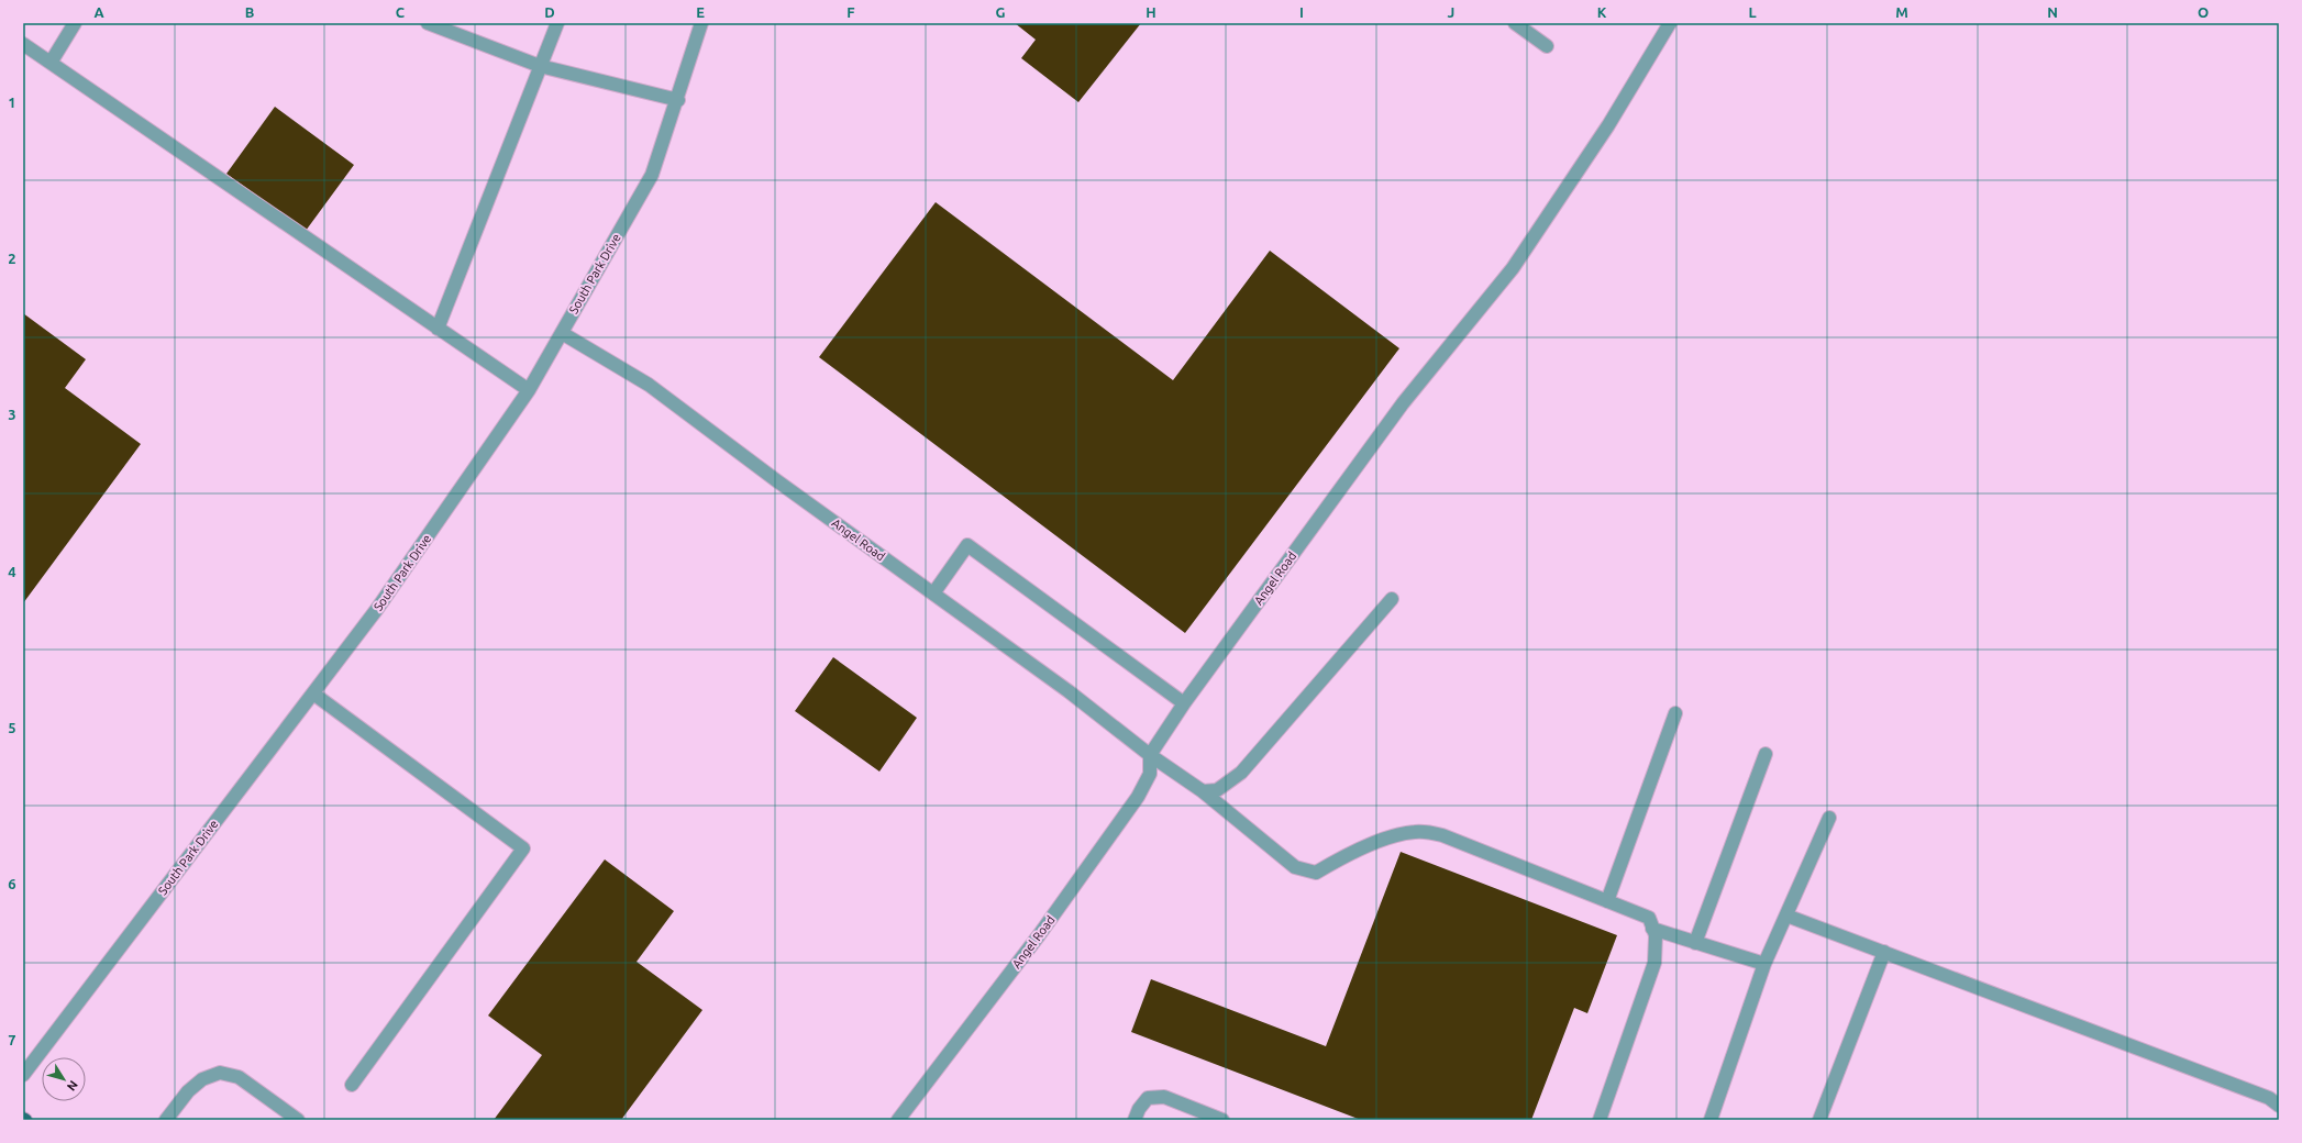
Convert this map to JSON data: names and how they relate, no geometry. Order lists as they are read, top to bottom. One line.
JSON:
{"streets":{"street":["South Park Drive","Angel Road"]},"crossings":[["South Park Drive","Angel Road"]],"north":"bottom right","grid":{"columns":["A","B","C","D","E","F","G","H","I","J","K","L","M","N","O"],"rows":["1","2","3","4","5","6","7"]}}
